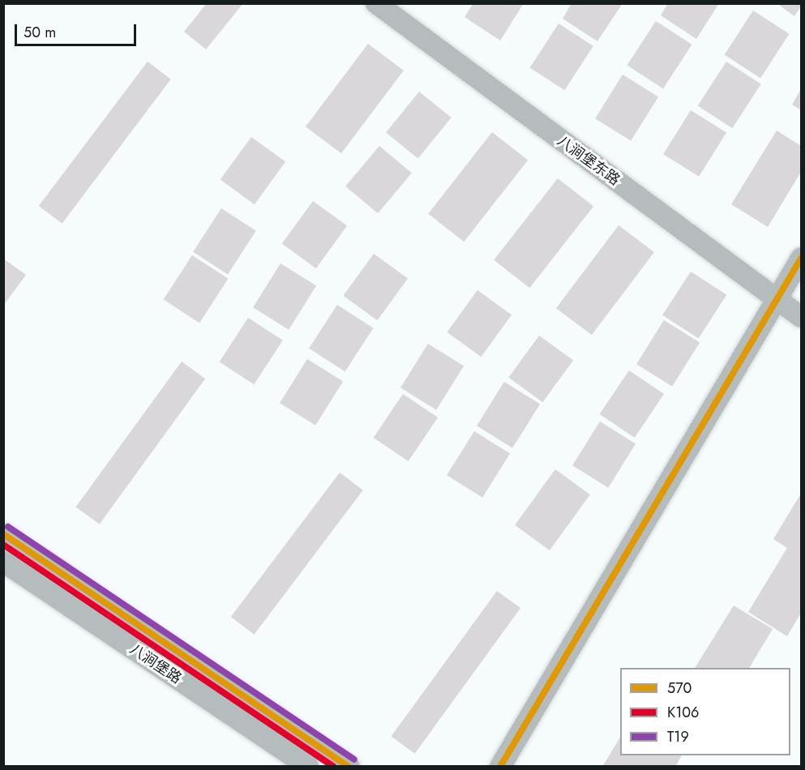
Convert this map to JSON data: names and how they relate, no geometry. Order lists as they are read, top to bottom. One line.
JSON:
{"streets":{"street":["八涧堡东路","八涧堡路"]},"lines":["transit line 570","transit line T19","transit line K106"],"legend":["570","K106","T19"],"scale_bar":"50 m"}
